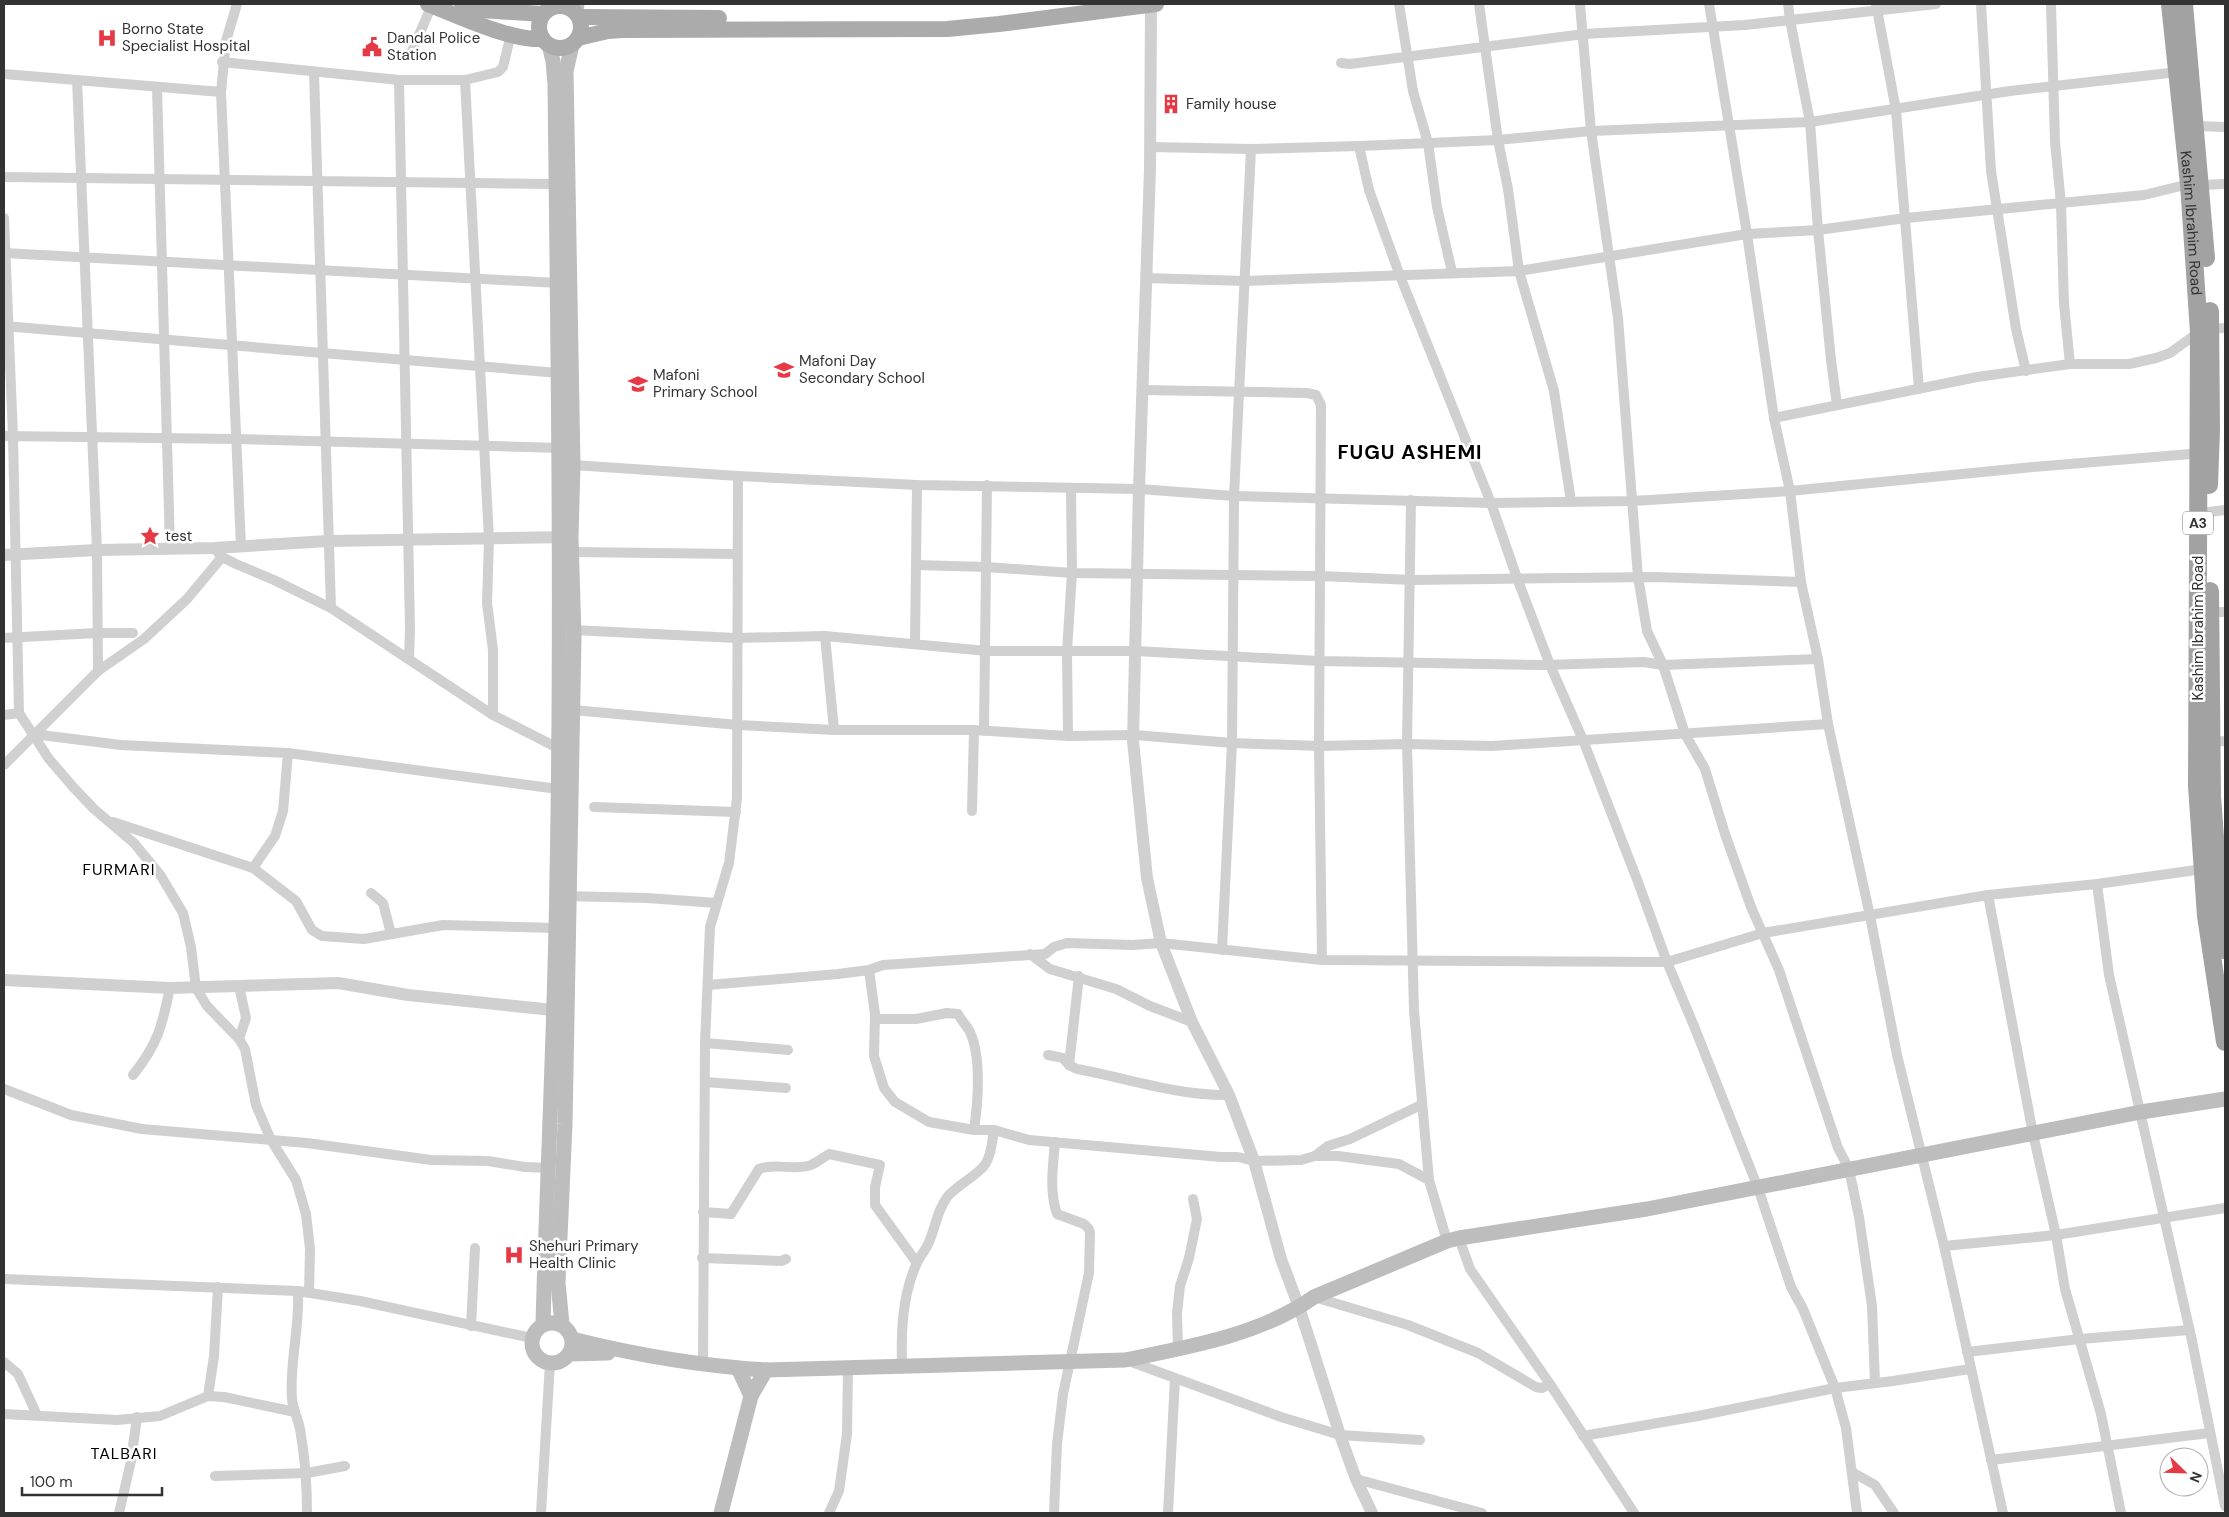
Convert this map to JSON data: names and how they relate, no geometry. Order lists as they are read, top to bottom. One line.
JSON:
{"streets":{"highway":["Kashim Ibrahim Road","A3"]},"districts":["FUGU ASHEMI","FURMARI","TALBARI"],"places":{"hospital":["Borno State Specialist Hospital","Shehuri Primary Health Clinic"],"public building":["Dandal Police Station"],"building":["Family house"],"school or university":["Mafoni Day Secondary School","Mafoni Primary School"],"place":["test"]},"scale_bar":"100 m","north":"bottom right"}
